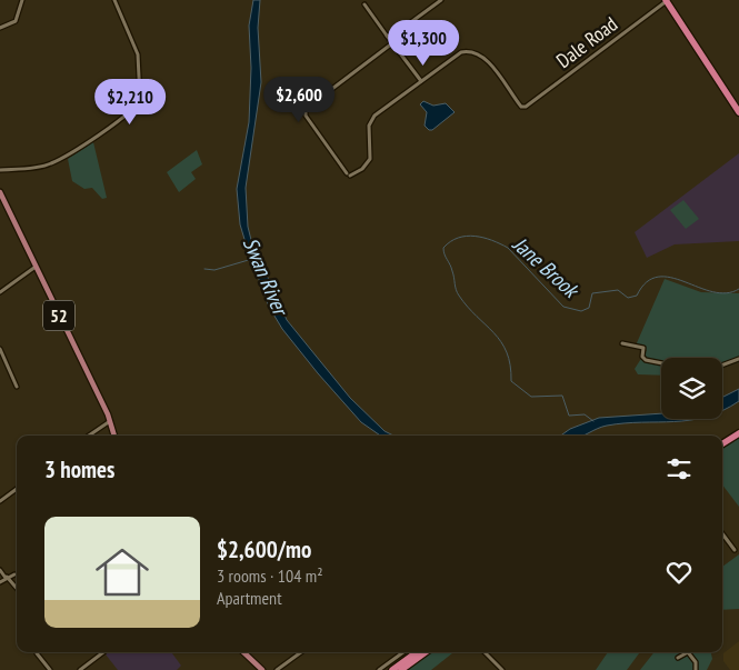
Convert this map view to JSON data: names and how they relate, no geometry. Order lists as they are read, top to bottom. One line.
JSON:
{"streets":{"main road":["52"],"street":["Dale Road"]},"water":["Jane Brook","Swan River"],"page":{"price":["$1,300","$2,600","$2,210"],"heading":"3 homes","list":[{"name":"$2,600/mo","note":"3 rooms · 104 m² · Apartment"}]}}
